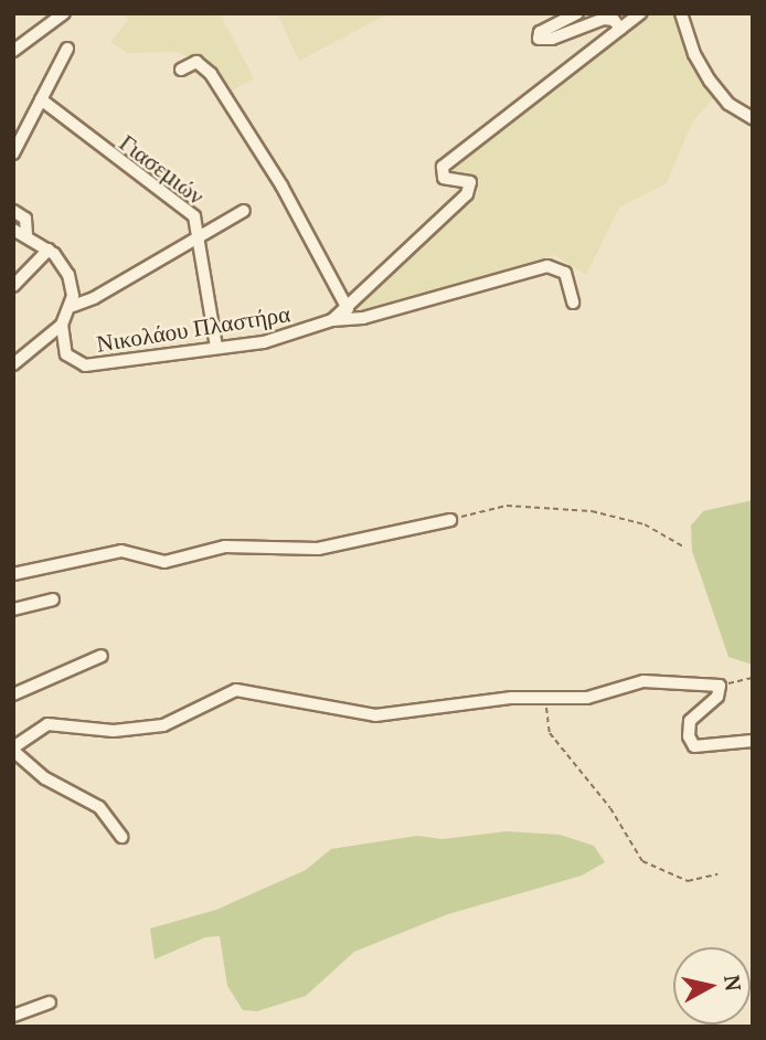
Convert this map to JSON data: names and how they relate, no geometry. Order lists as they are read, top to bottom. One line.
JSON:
{"streets":{"street":["Γιασεμιών","Νικολάου Πλαστήρα"]},"crossings":[["Γιασεμιών","Νικολάου Πλαστήρα"]],"north":"right"}
